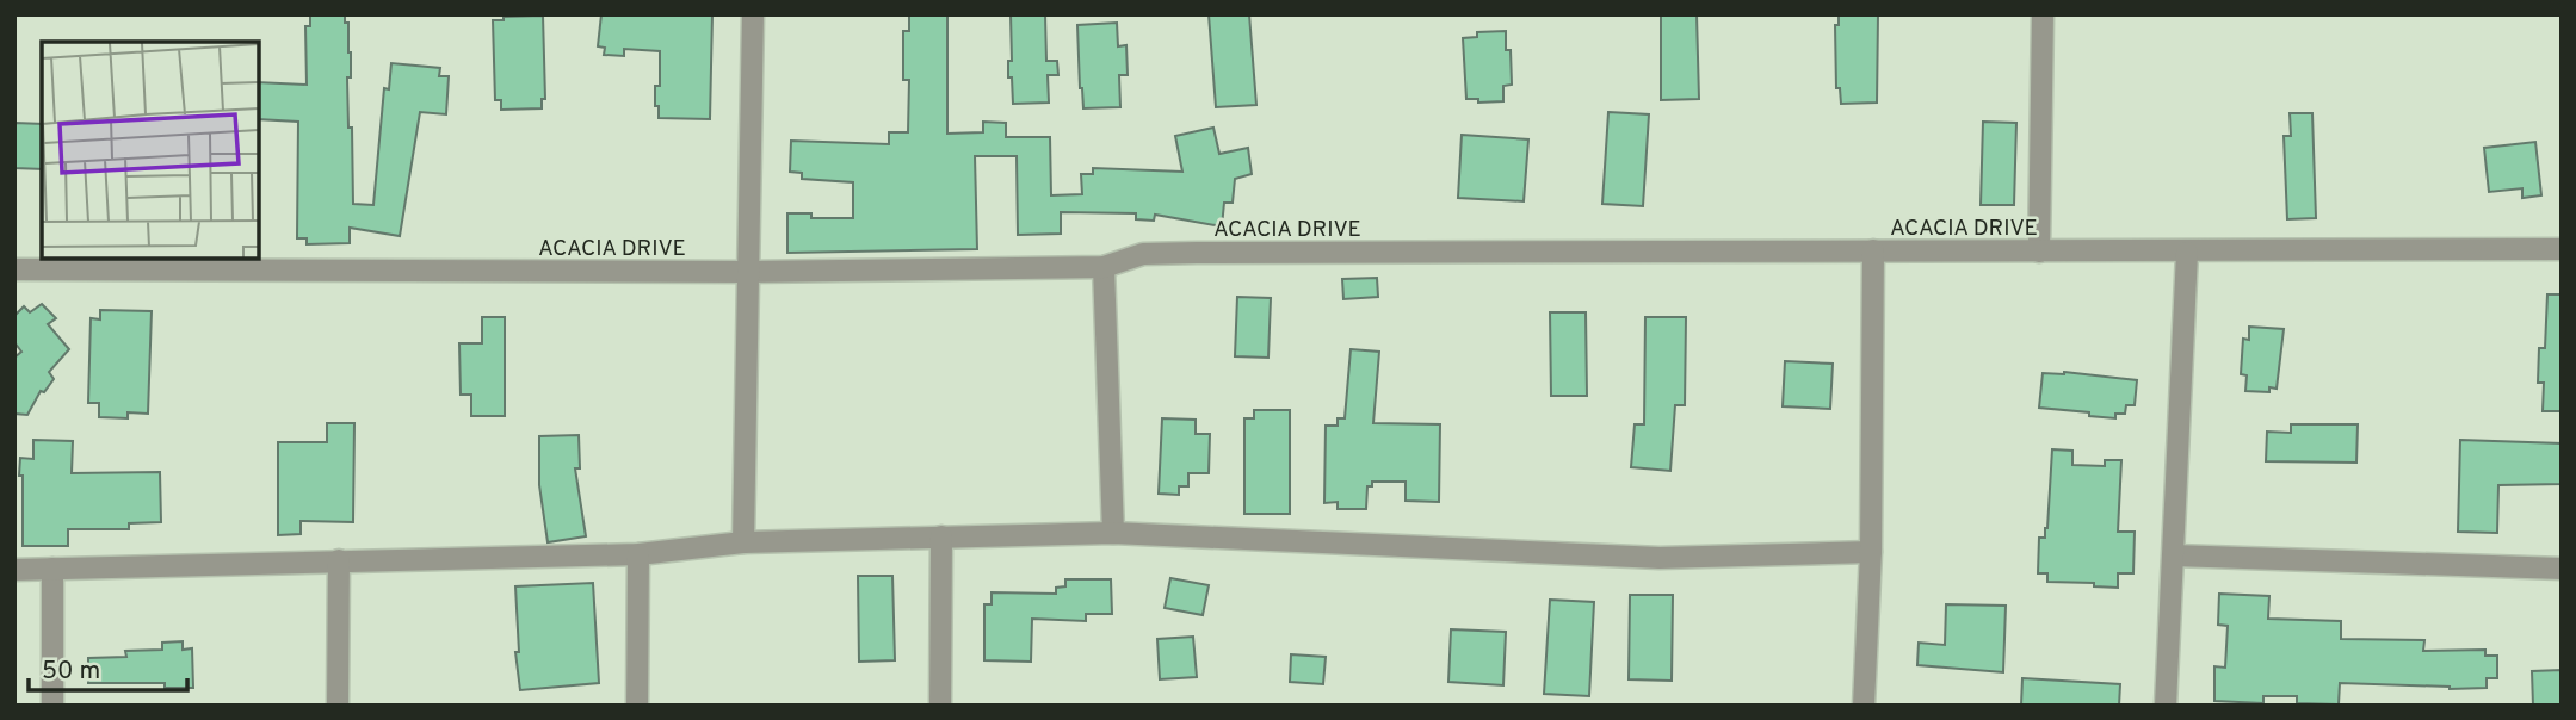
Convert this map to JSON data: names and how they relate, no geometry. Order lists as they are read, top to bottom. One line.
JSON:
{"streets":{"street":["ACACIA DRIVE"]},"scale_bar":"50 m"}
